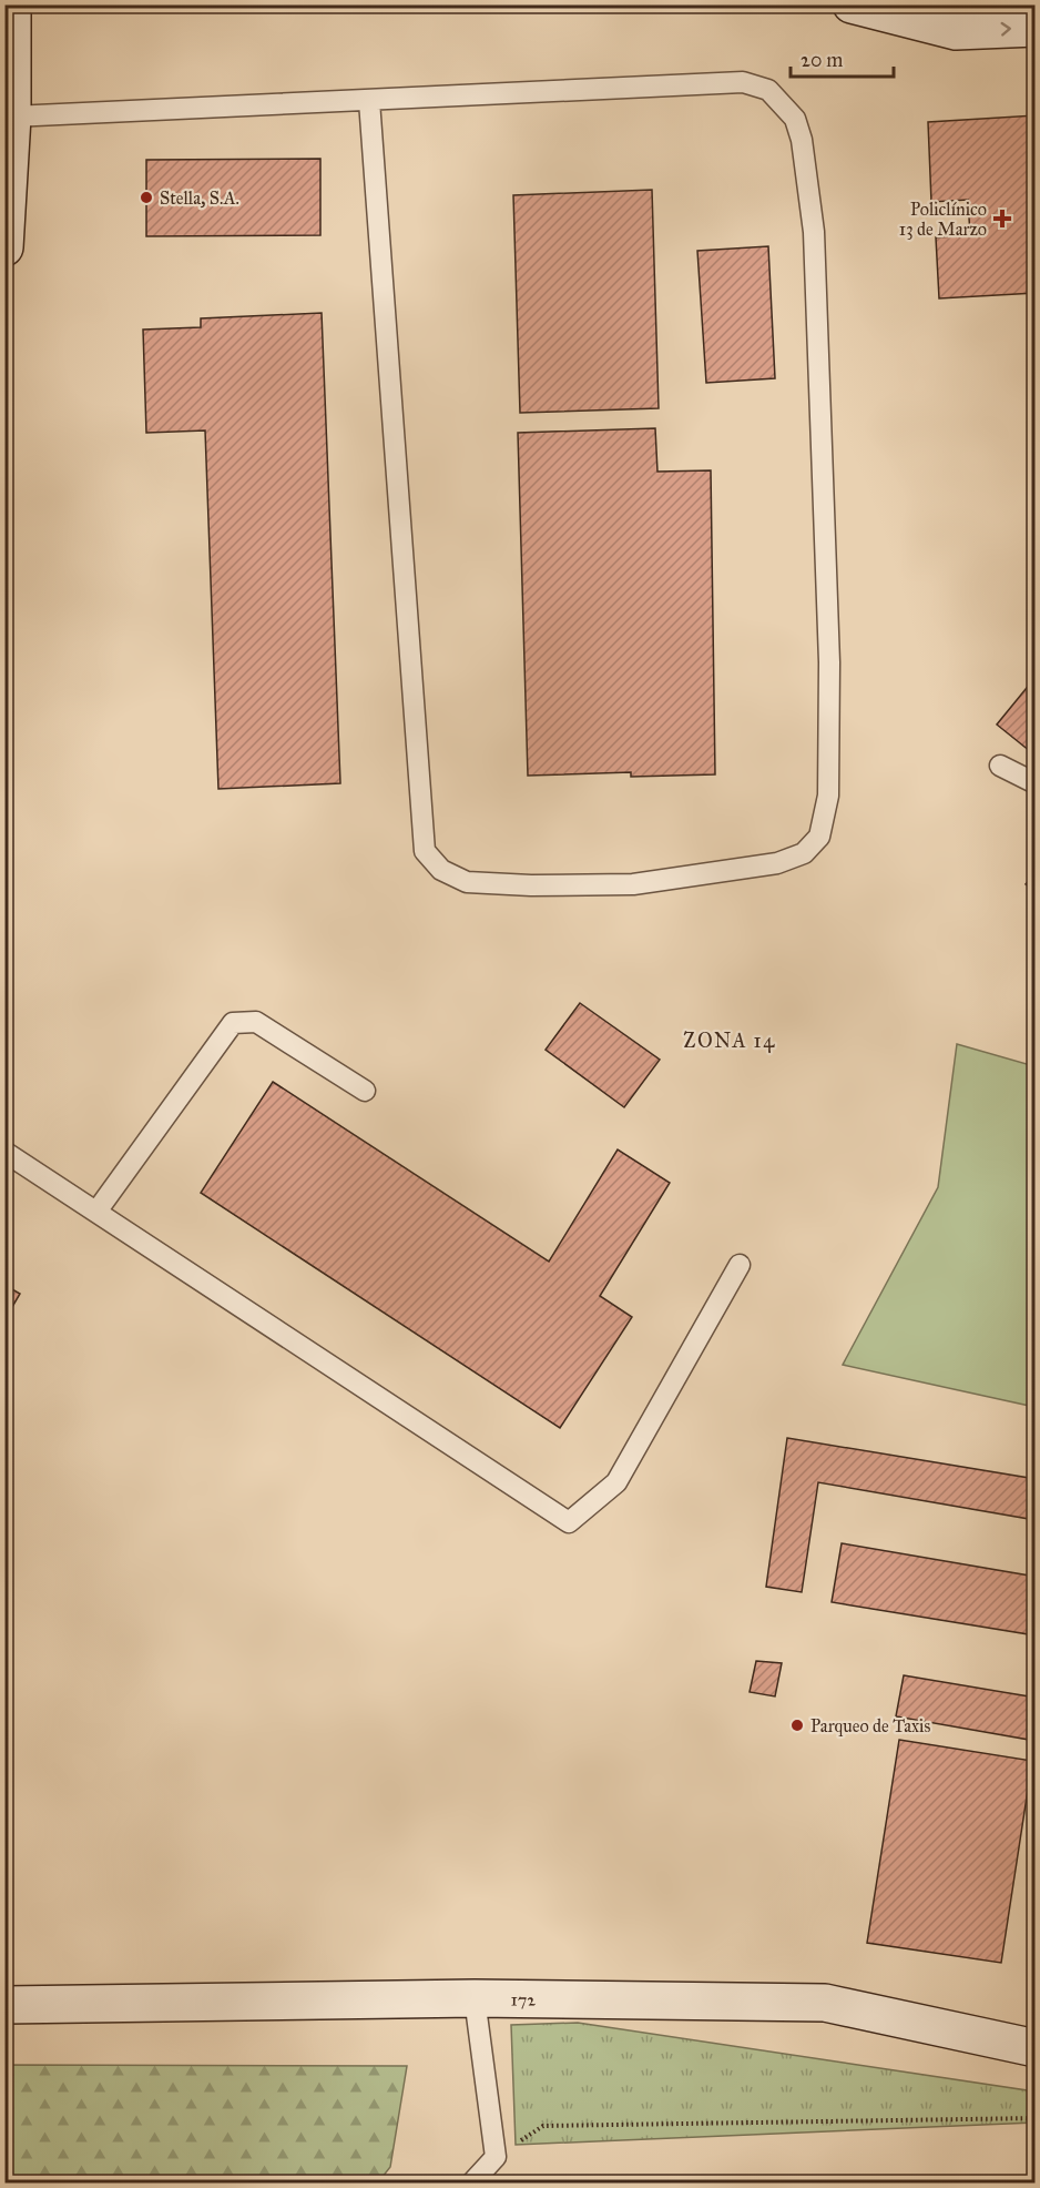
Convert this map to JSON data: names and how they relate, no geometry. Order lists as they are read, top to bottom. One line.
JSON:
{"streets":{"street":["172"]},"districts":["ZONA 14"],"places":{"other":["Stella, S.A.","Parqueo de Taxis"],"health":["Policlínico 13 de Marzo"]},"scale_bar":"20 m"}
